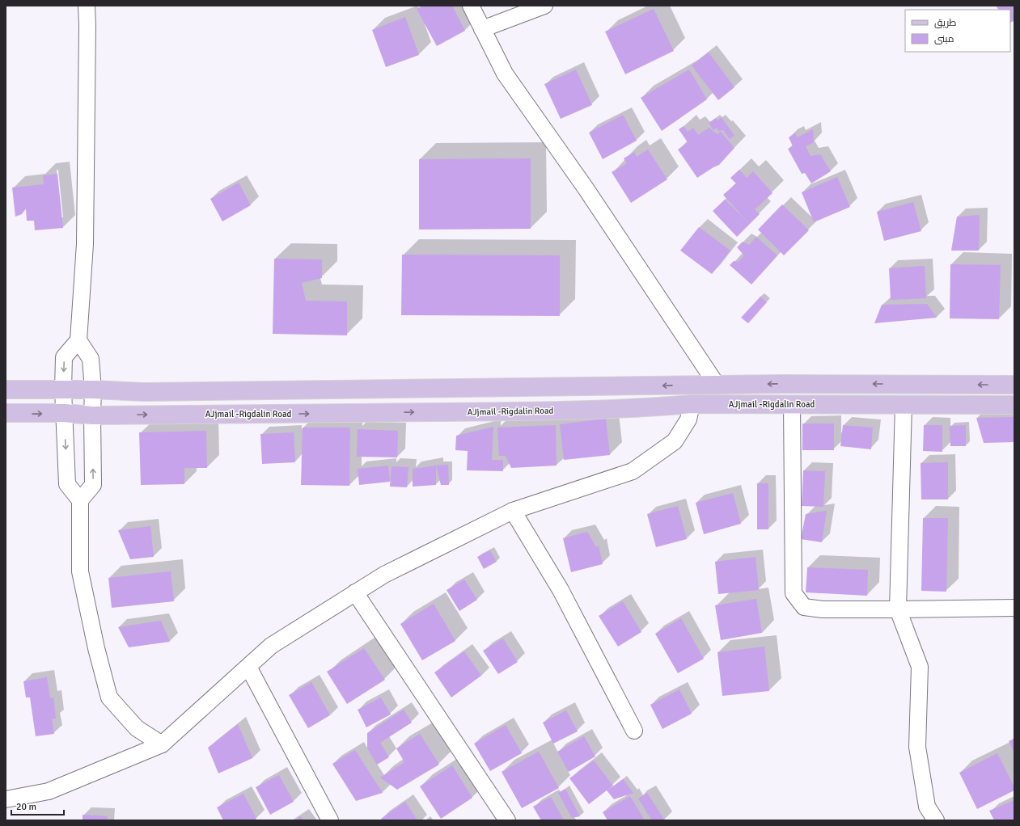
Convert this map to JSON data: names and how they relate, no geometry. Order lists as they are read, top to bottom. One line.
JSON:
{"streets":{"main road":["AJjmail -Rigdalin Road"]},"legend":["طريق","مبنى"],"scale_bar":"20 m"}
